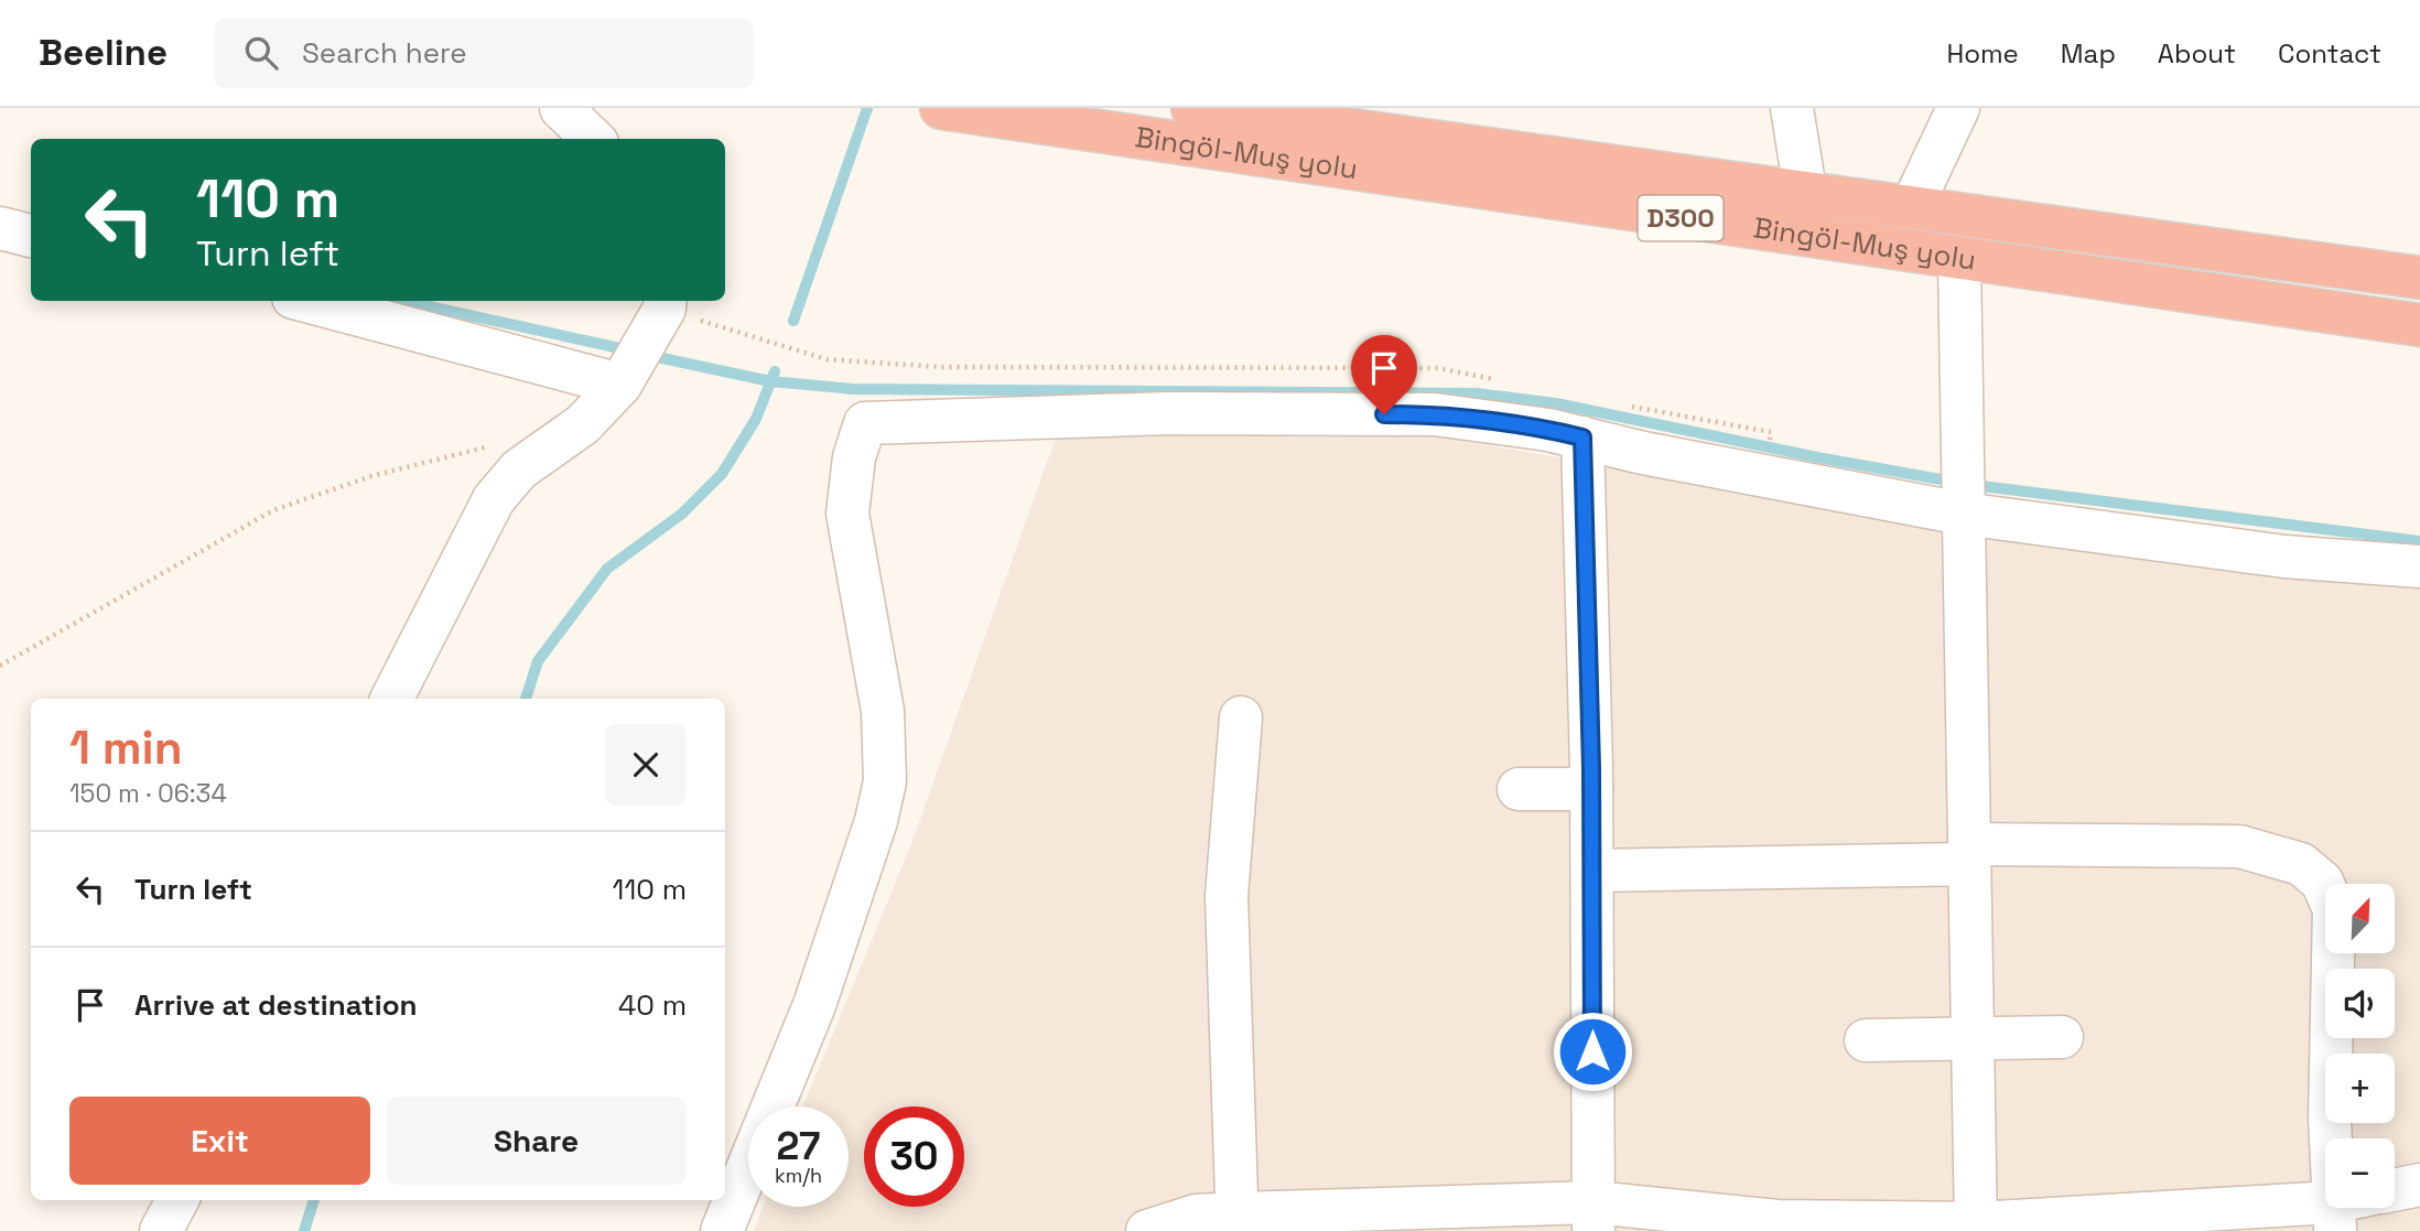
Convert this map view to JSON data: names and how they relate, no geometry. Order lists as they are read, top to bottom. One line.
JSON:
{"streets":{"highway":["Bingöl-Muş yolu","D300"]},"north":"top right","page":{"header":"Beeline","search":"Search here","nav":["Home","Map","About","Contact"],"turn":["110 m","Turn left"],"heading":["1 min","150 m · 06:34"],"list":[{"name":"Turn left","value":"110 m"},{"name":"Arrive at destination","value":"40 m"}],"map_buttons":["+","−"],"buttons":["Exit","Share"],"speed":"27 km/h","limit":"30"}}
